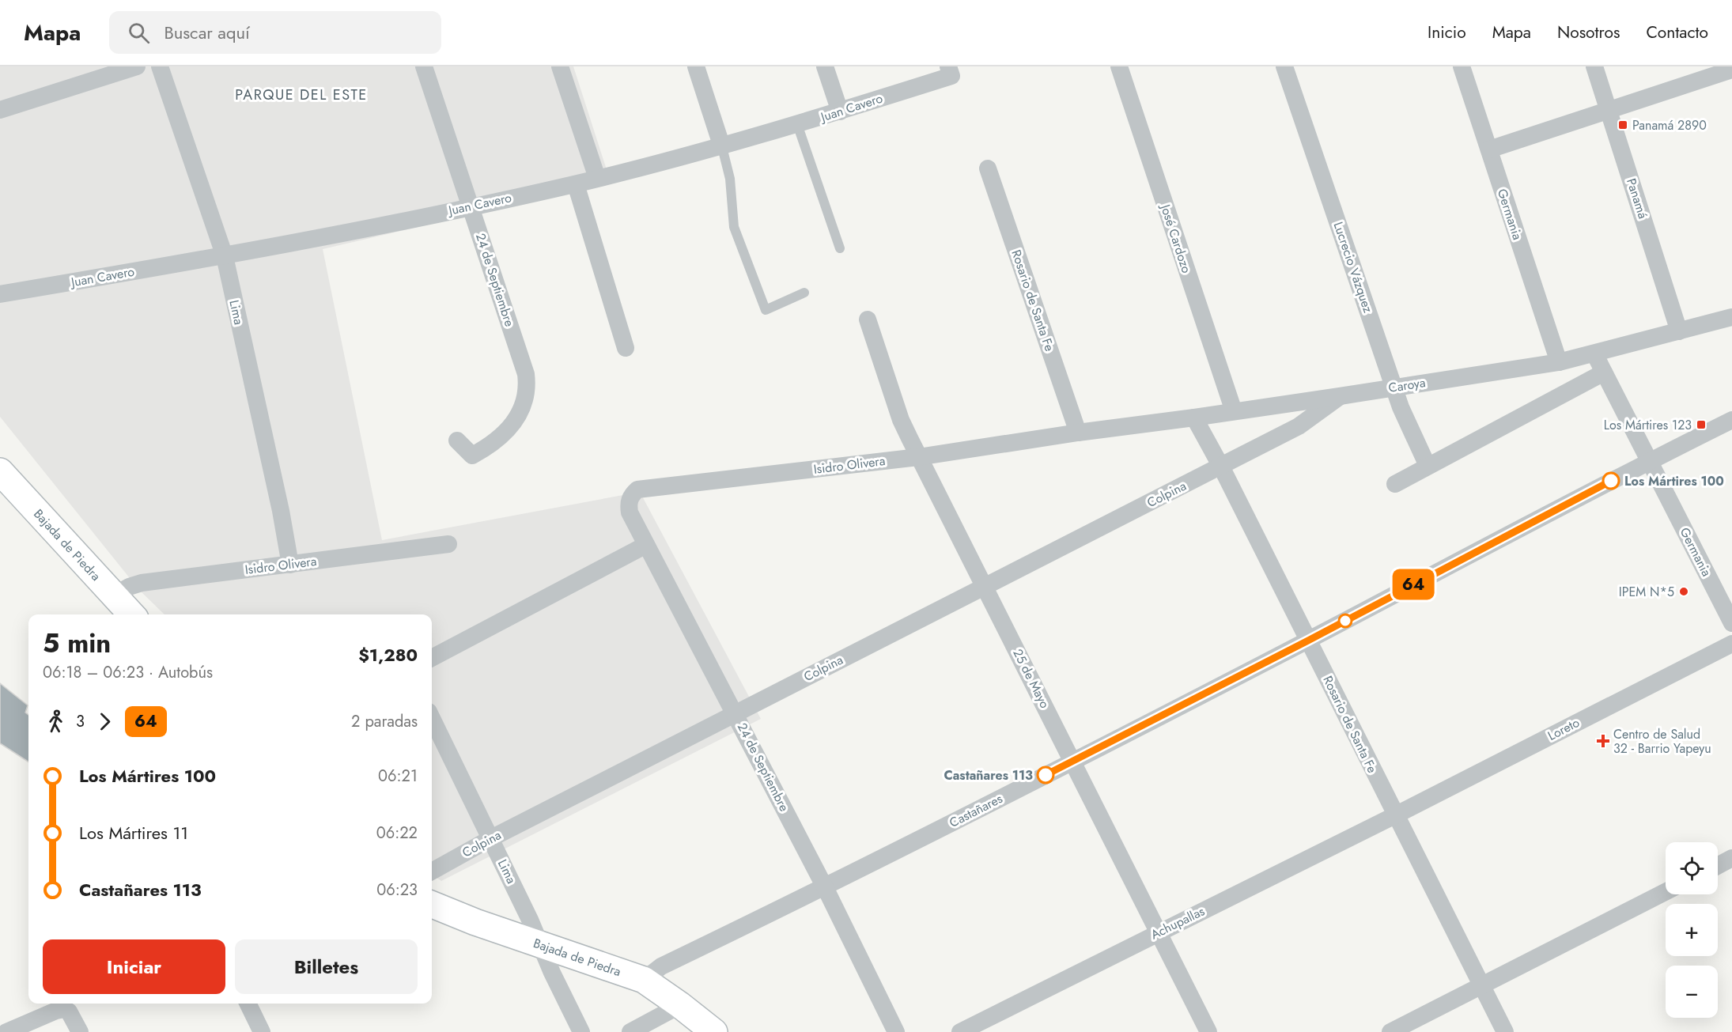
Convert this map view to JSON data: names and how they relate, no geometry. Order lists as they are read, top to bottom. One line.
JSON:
{"streets":{"main road":["Bajada de Piedra"],"street":["Juan Cavero","Panamá","Germania","José Cardozo","Lucrecio Vázquez","24 de Septiembre","Rosario de Santa Fe","Lima","Caroya","Isidro Olivera","Colpina","25 de Mayo","Loreto","Castañares","Achupallas"]},"crossings":[["Juan Cavero","24 de Septiembre"],["Juan Cavero","Lima"],["Panamá","Caroya"],["Germania","Caroya"],["Germania","Castañares"],["José Cardozo","Caroya"],["Lucrecio Vázquez","Caroya"],["24 de Septiembre","Isidro Olivera"],["24 de Septiembre","Colpina"],["24 de Septiembre","Castañares"],["Rosario de Santa Fe","Caroya"],["Rosario de Santa Fe","Isidro Olivera"],["Rosario de Santa Fe","Colpina"],["Rosario de Santa Fe","Loreto"],["Rosario de Santa Fe","Castañares"],["Rosario de Santa Fe","Achupallas"],["Lima","Isidro Olivera"],["Lima","Colpina"],["Lima","Bajada de Piedra"],["Caroya","Isidro Olivera"],["Caroya","Colpina"],["Isidro Olivera","Bajada de Piedra"],["Isidro Olivera","25 de Mayo"],["Colpina","25 de Mayo"],["Bajada de Piedra","Castañares"],["25 de Mayo","Castañares"],["25 de Mayo","Achupallas"],["Loreto","Achupallas"]],"districts":["PARQUE DEL ESTE"],"places":{"transit":["Panamá 2890","Los Mártires 123"],"other":["Los Mártires 100","IPEM N*5","Castañares 113"],"health":["Centro de Salud 32 - Barrio Yapeyu"]},"lines":["bus line 64"],"page":{"header":"Mapa","search":"Buscar aquí","nav":["Inicio","Mapa","Nosotros","Contacto"],"on_map":"64","heading":["5 min","06:18 – 06:23 · Autobús","$1,280"],"legs":["3","64","2 paradas"],"list":[{"name":"Los Mártires 100","value":"06:21"},{"name":"Los Mártires 11","value":"06:22"},{"name":"Castañares 113","value":"06:23"}],"map_buttons":["+","−"],"buttons":["Iniciar","Billetes"]}}
